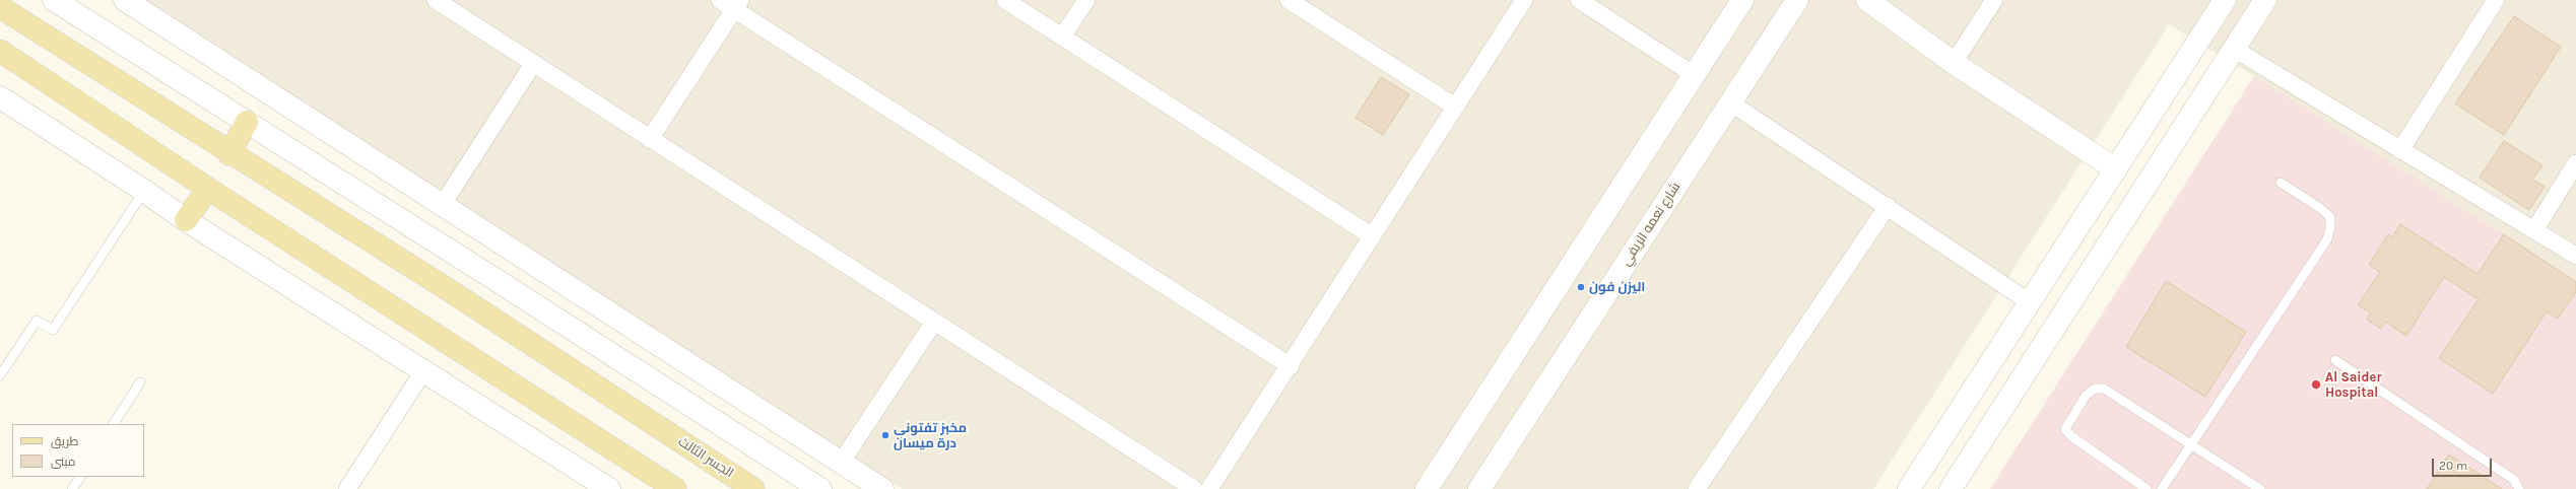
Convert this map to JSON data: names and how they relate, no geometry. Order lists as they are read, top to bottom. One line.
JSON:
{"streets":{"main road":["الجسر الثالث"],"street":["شارع نعمه الريفي"]},"places":["اليزن فون","ِAl Saider Hospital","مخبز تفتوني درة ميسان"],"legend":["طريق","مبنى"],"scale_bar":"20 m"}
